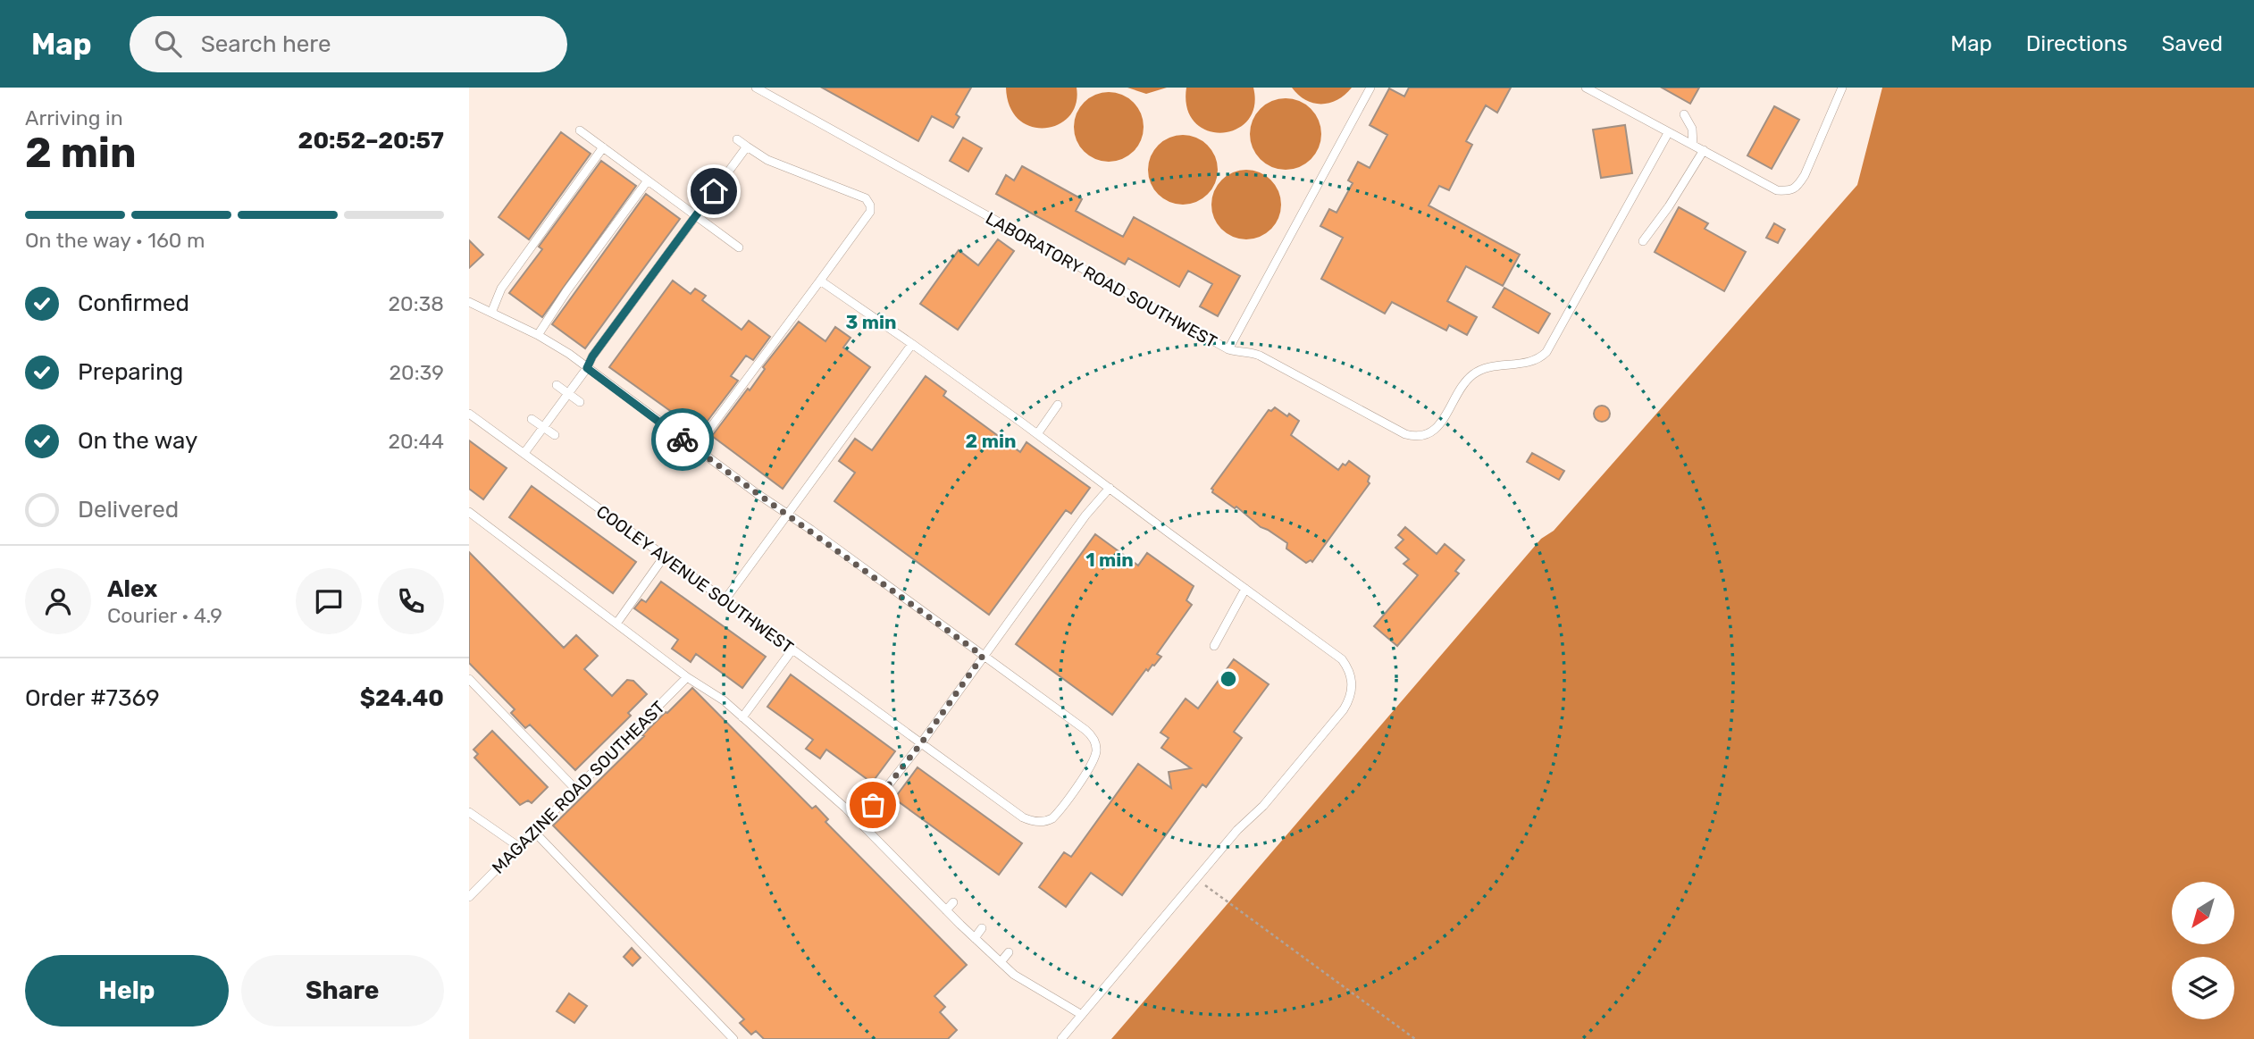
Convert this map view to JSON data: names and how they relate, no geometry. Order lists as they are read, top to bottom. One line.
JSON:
{"streets":{"lane":["LABORATORY ROAD SOUTHWEST","COOLEY AVENUE SOUTHWEST","MAGAZINE ROAD SOUTHEAST"]},"north":"bottom left","page":{"header":"Map","search":"Search here","nav":["Map","Directions","Saved"],"heading":["2 min","Arriving in","20:52–20:57"],"panel":["Alex","Courier · 4.9","Order #7369","$24.40"],"bar":"On the way · 160 m","list":[["Confirmed","20:38"],["Preparing","20:39"],["On the way","20:44"],"Delivered"],"buttons":["Help","Share"]},"rings":["3 min","2 min","1 min"]}
